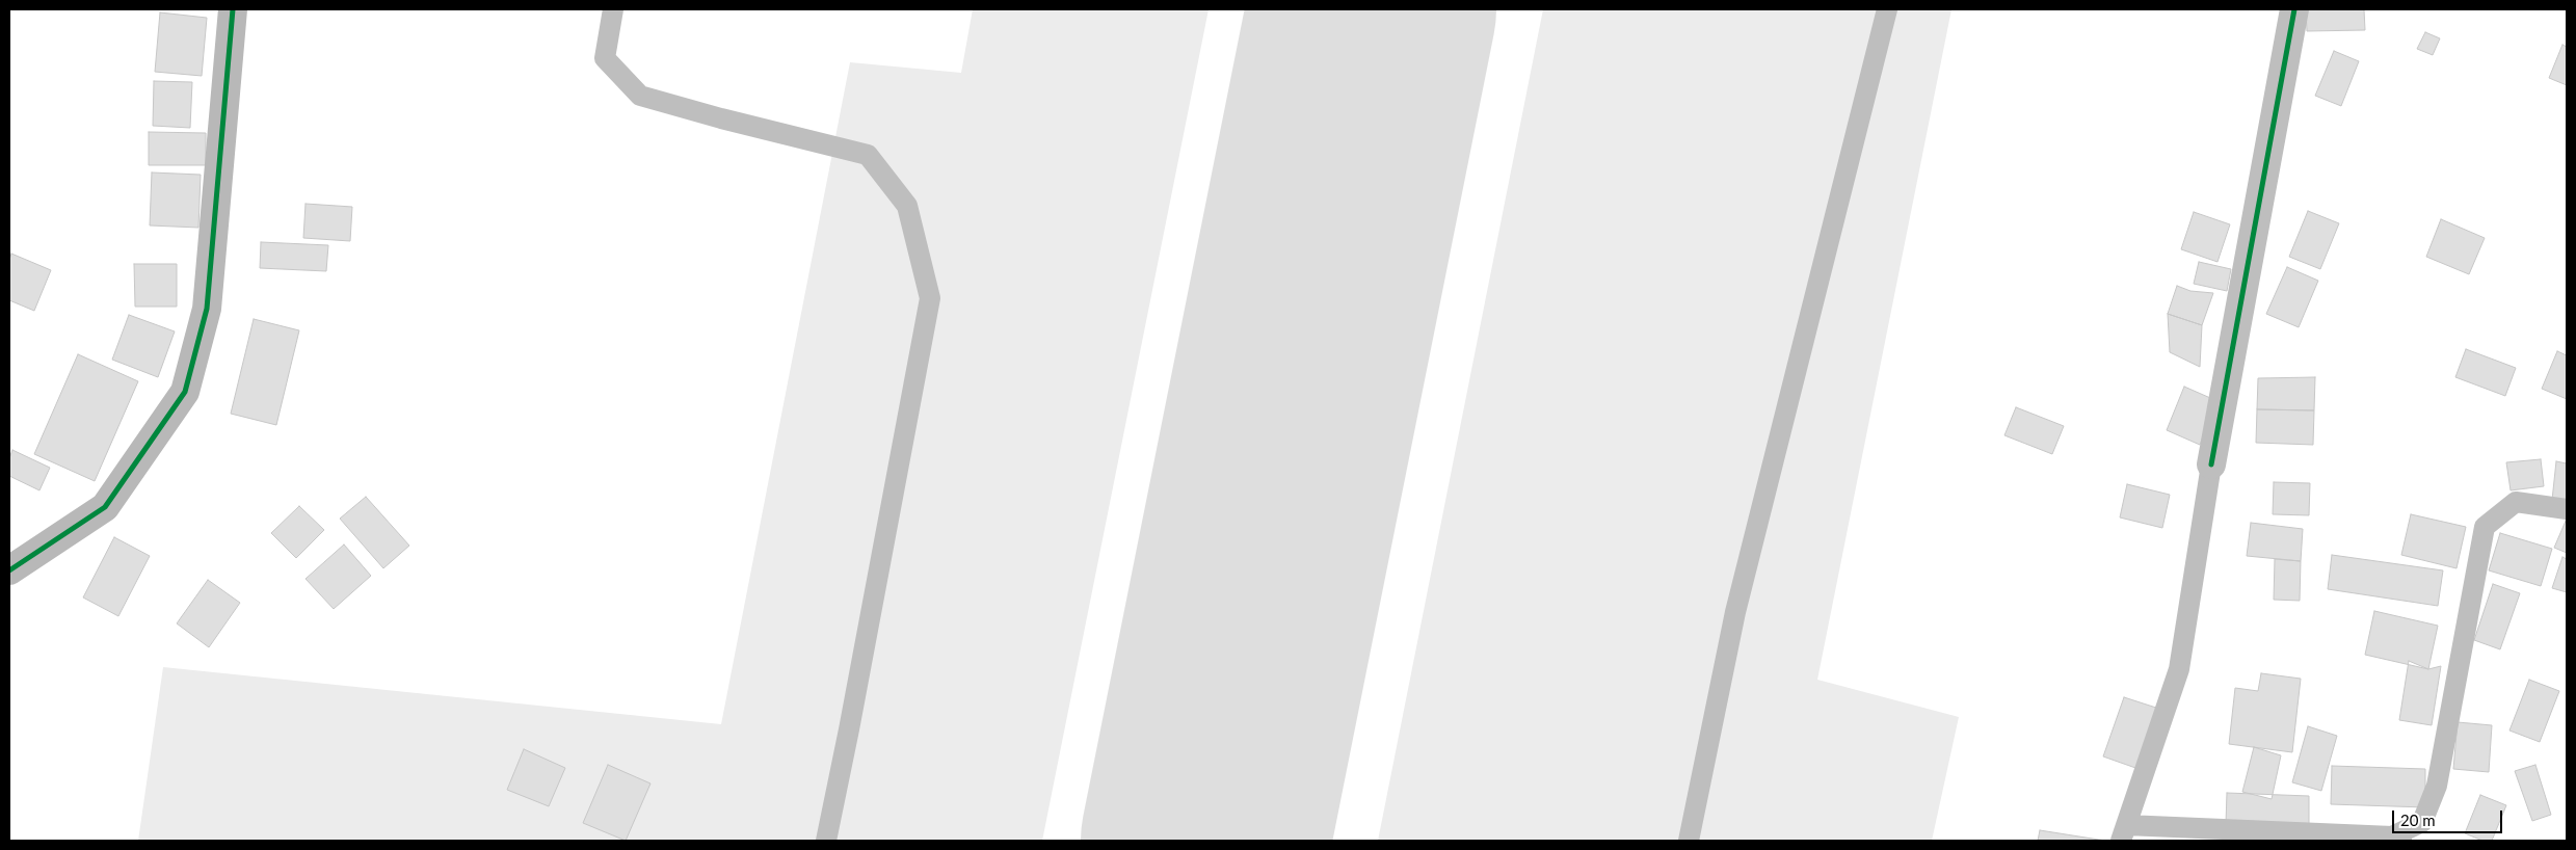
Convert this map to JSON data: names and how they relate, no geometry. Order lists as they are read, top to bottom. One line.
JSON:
{"scale_bar":"20 m"}
